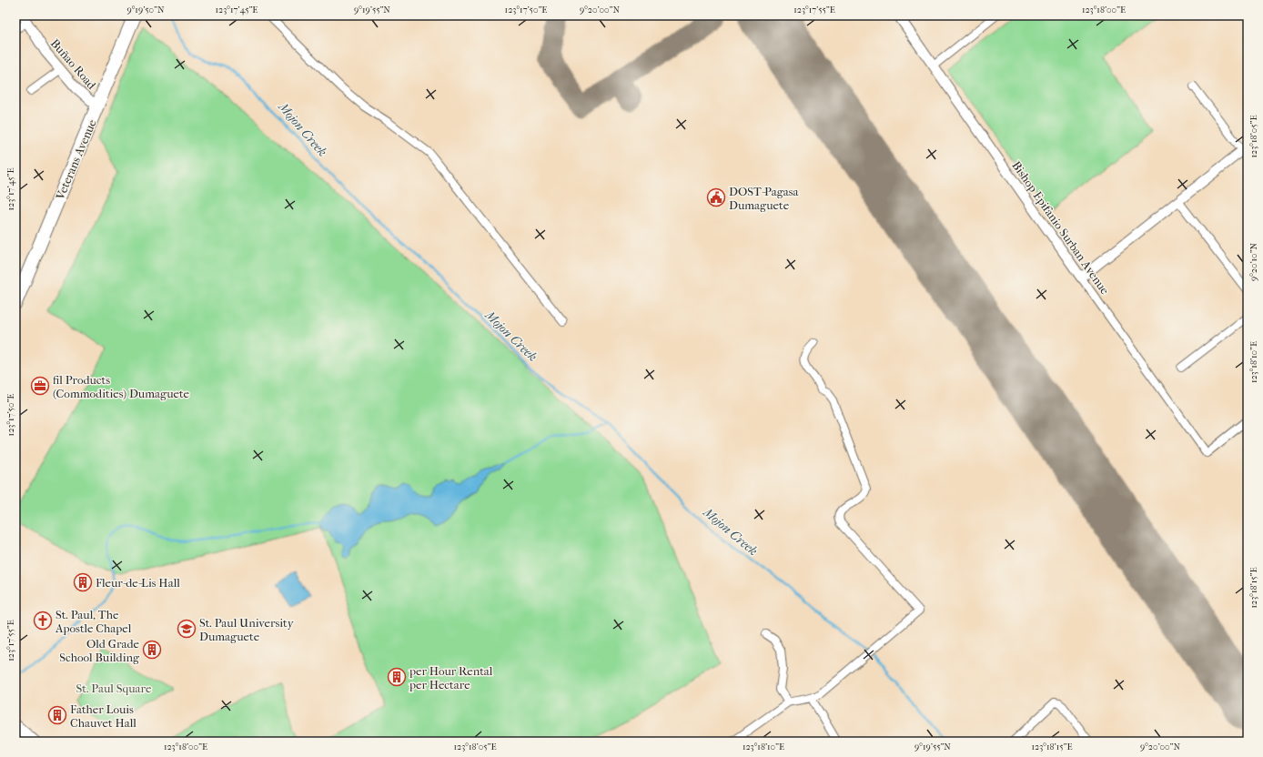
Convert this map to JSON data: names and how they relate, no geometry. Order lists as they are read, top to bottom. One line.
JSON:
{"streets":{"highway":["Veterans Avenue"],"street":["Buñao Road","Bishop Epifanio Surban Avenue"]},"crossings":[["Buñao Road","Veterans Avenue"]],"water":["Mojon Creek"],"parks":["St. Paul Square"],"places":{"public building":["DOST-Pagasa Dumaguete"],"office":["fil Products (Commodities) Dumaguete"],"building":["Fleur-de-Lis Hall","Old Grade School Building","per Hour Rental per Hectare","Father Louis Chauvet Hall"],"church":["St. Paul, The Apostle Chapel"],"school or university":["St. Paul University Dumaguete"]},"coordinates":["9°19'50\"N","123°17'45\"E","9°19'55\"N","123°17'50\"E","9°20'00\"N","123°17'55\"E","123°18'00\"E","123°18'05\"E","9°20'10\"N","123°18'10\"E","123°18'15\"E"]}
